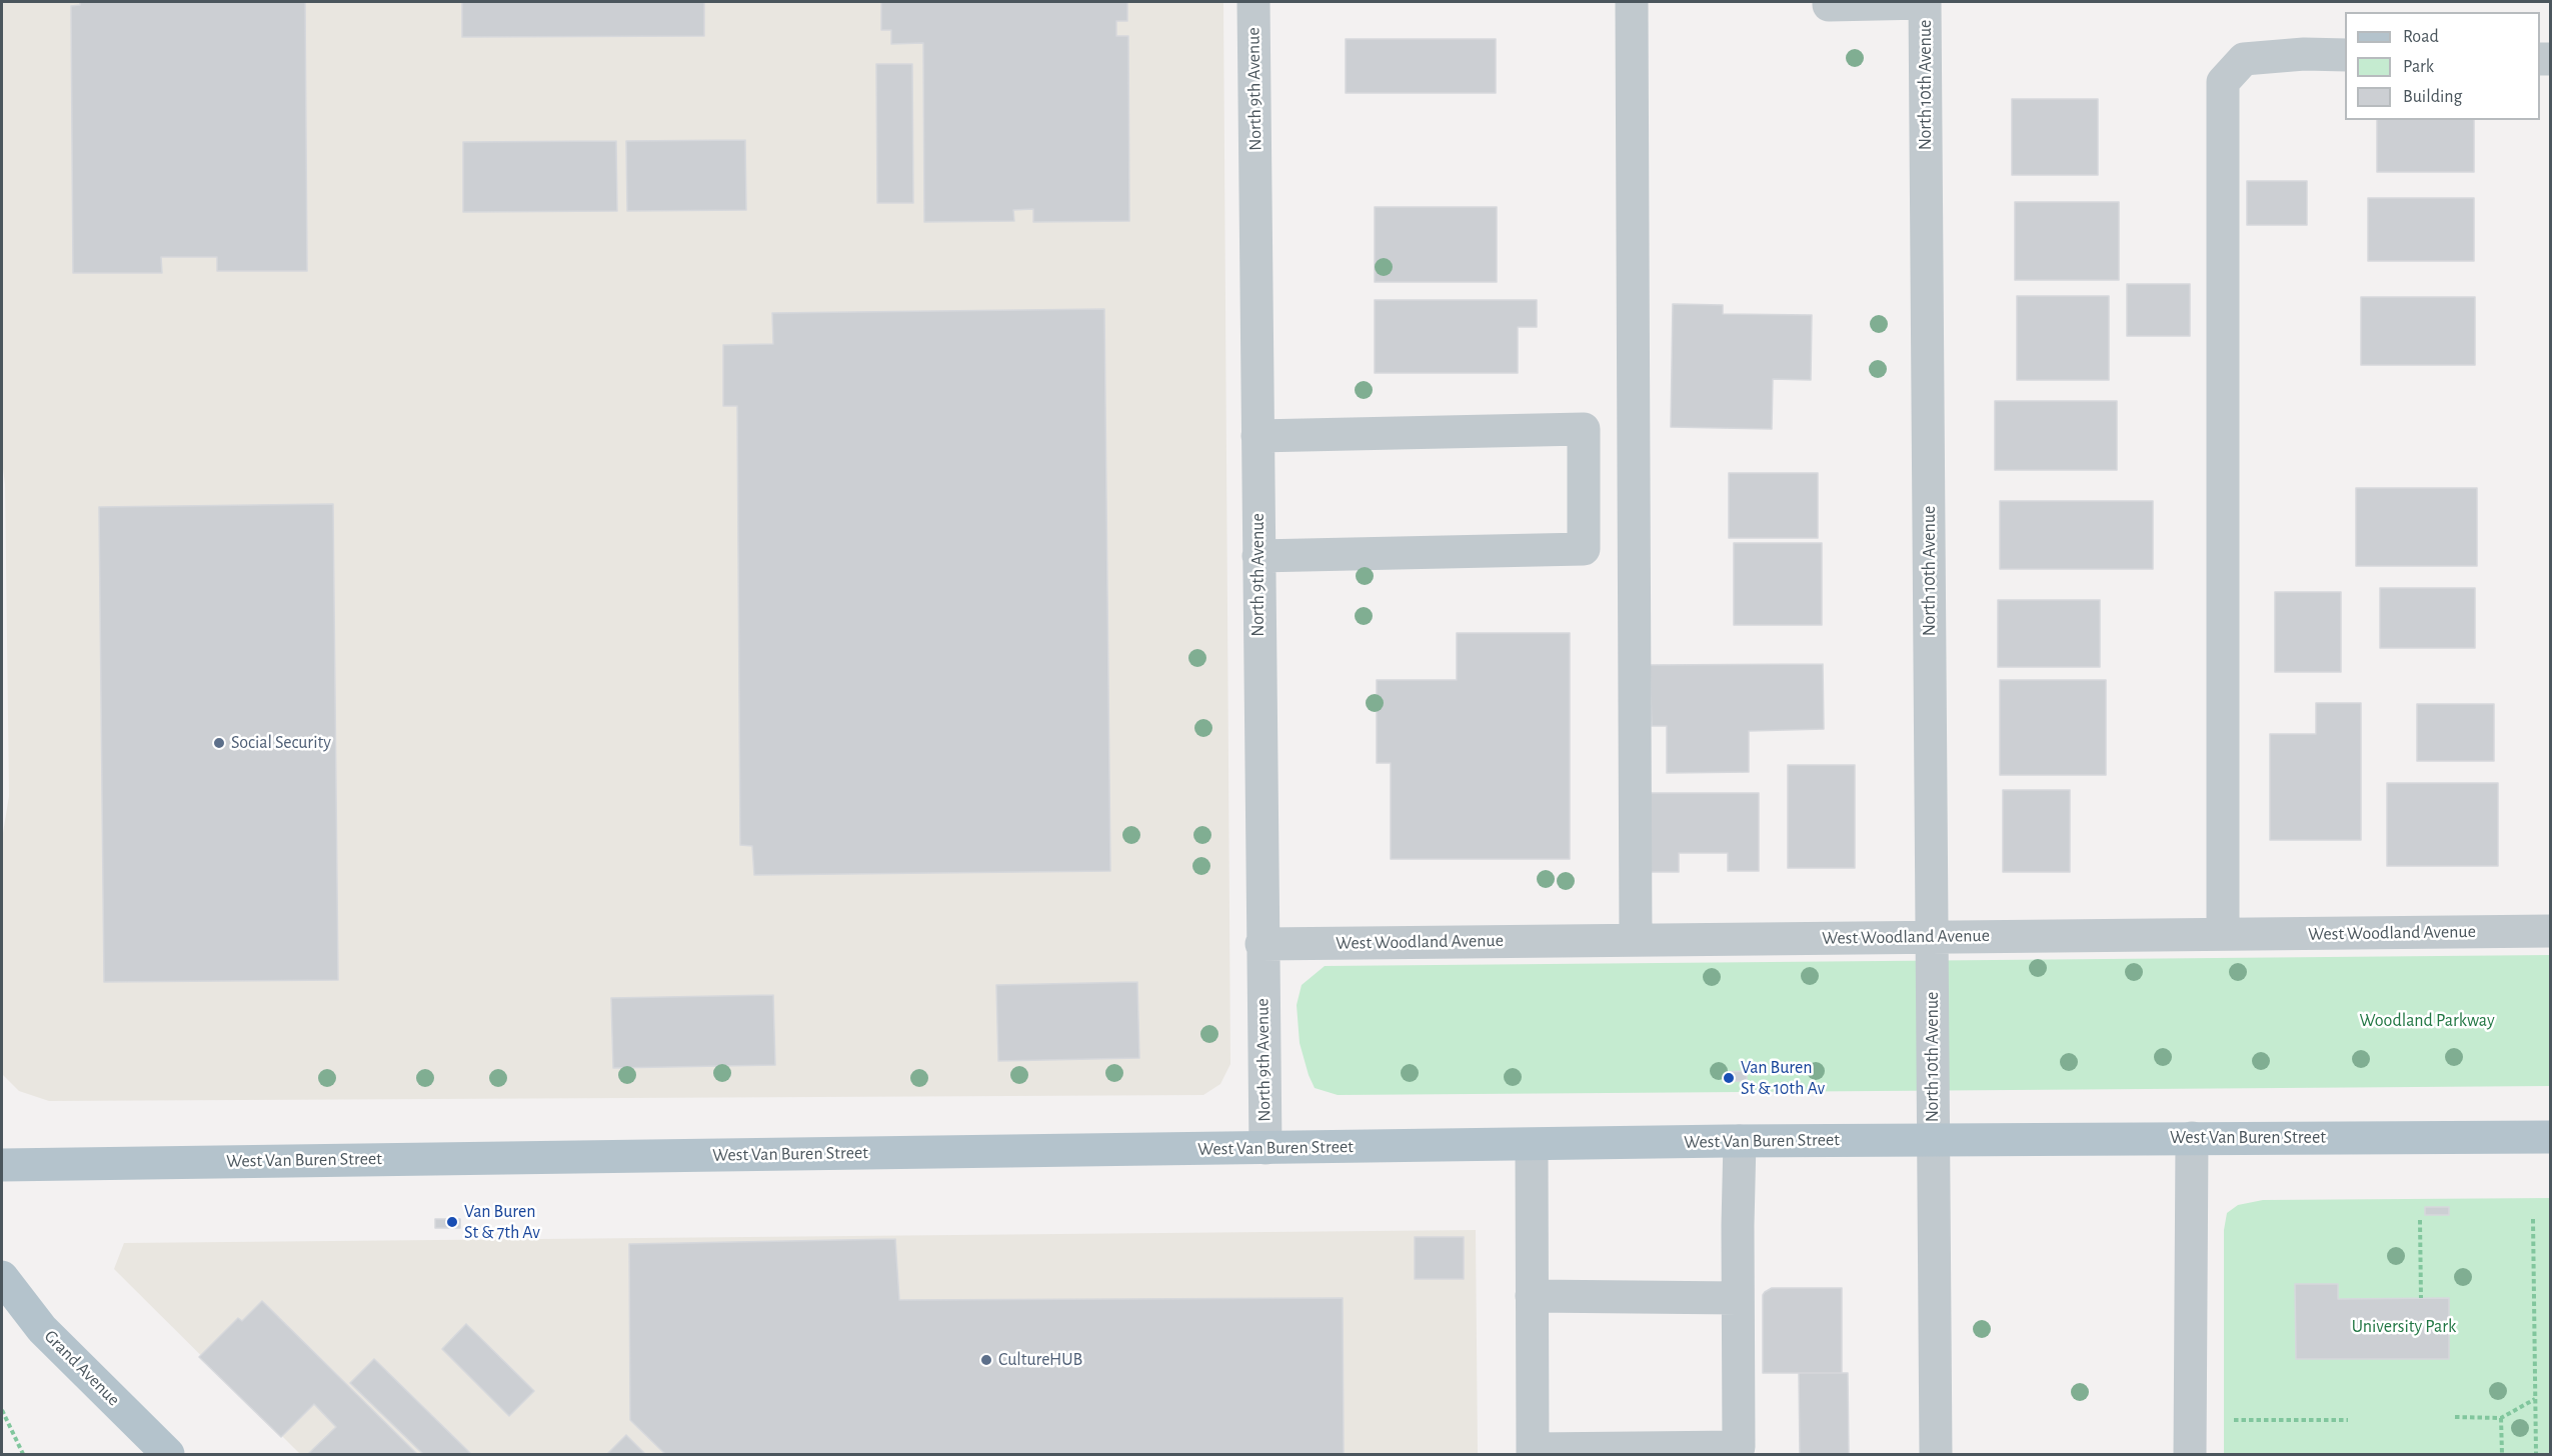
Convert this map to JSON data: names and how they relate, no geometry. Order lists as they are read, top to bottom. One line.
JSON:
{"streets":{"main road":["West Van Buren Street","Grand Avenue"],"street":["North 10th Avenue","North 9th Avenue","West Woodland Avenue"]},"crossings":[["North 10th Avenue","West Woodland Avenue"],["North 10th Avenue","West Van Buren Street"],["North 9th Avenue","West Woodland Avenue"],["North 9th Avenue","West Van Buren Street"]],"parks":["Woodland Parkway","University Park"],"places":["Social Security","Van Buren St & 10th Av","Van Buren St & 7th Av","CultureHUB"],"legend":["Road","Park","Building"]}
